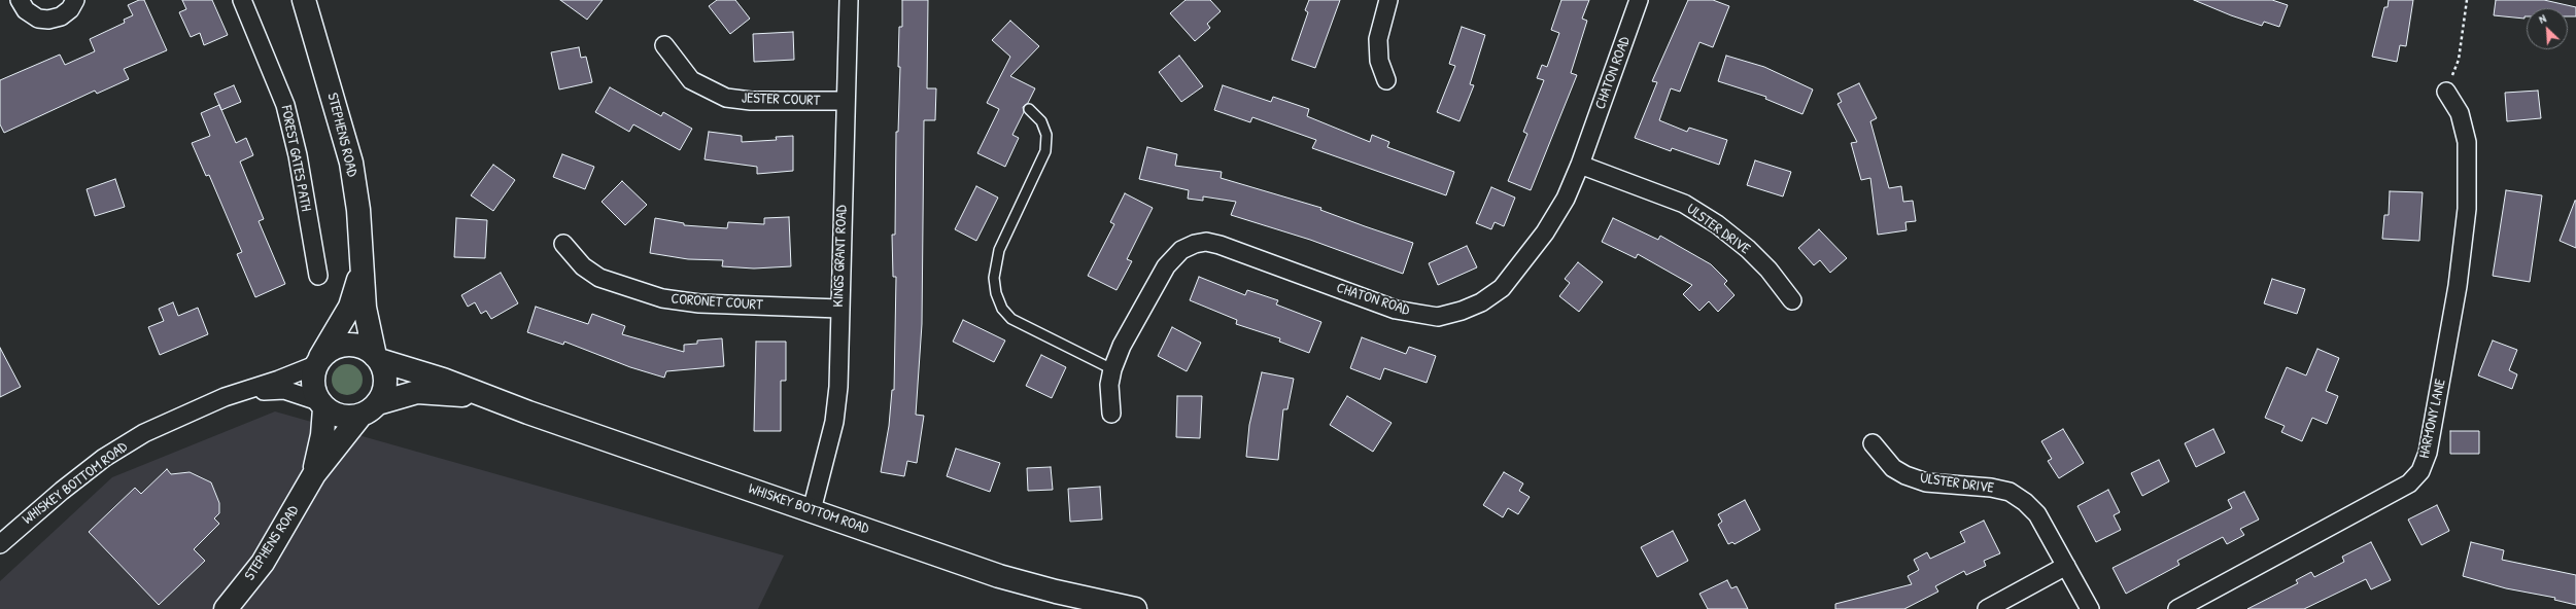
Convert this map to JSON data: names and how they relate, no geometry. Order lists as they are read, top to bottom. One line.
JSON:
{"streets":{"street":["CHATON ROAD","JESTER COURT","STEPHENS ROAD","FOREST GATES PATH","ULSTER DRIVE","KINGS GRANT ROAD","CORONET COURT","HARMONY LANE","WHISKEY BOTTOM ROAD"]},"crossings":[["CHATON ROAD","ULSTER DRIVE"],["JESTER COURT","KINGS GRANT ROAD"],["STEPHENS ROAD","WHISKEY BOTTOM ROAD"],["KINGS GRANT ROAD","CORONET COURT"],["KINGS GRANT ROAD","WHISKEY BOTTOM ROAD"]],"north":"top left"}
